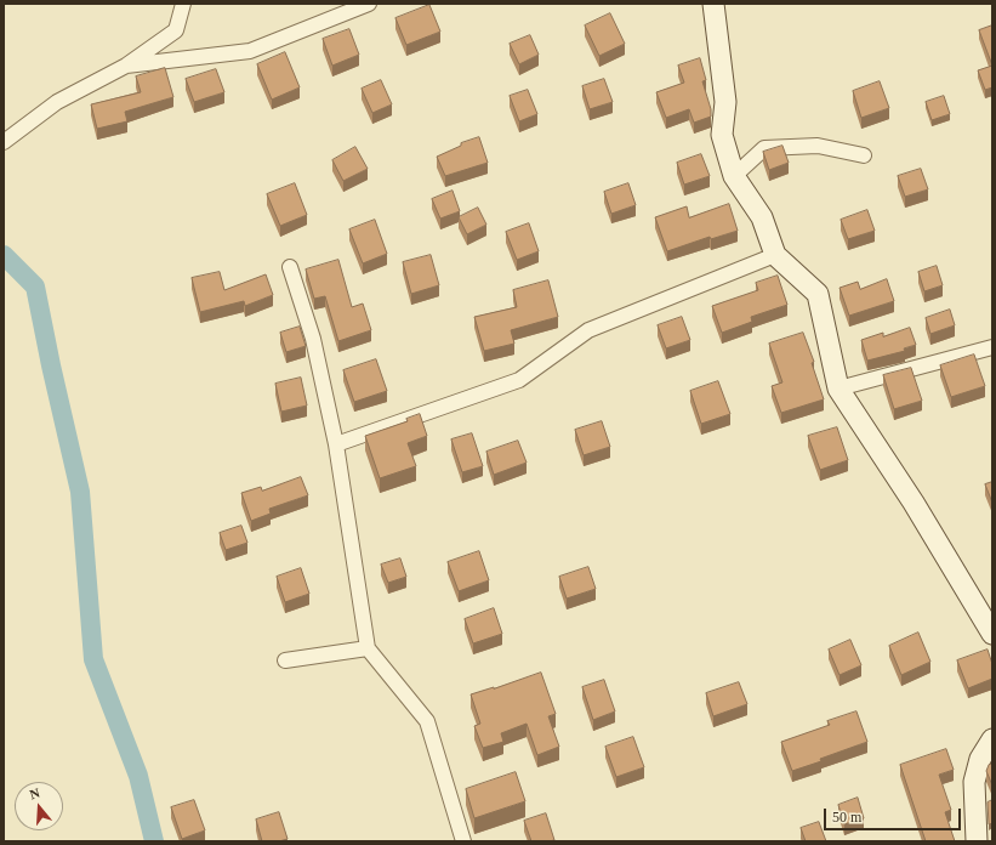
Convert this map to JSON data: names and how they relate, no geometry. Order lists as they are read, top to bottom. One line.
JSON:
{"scale_bar":"50 m","north":"top"}
